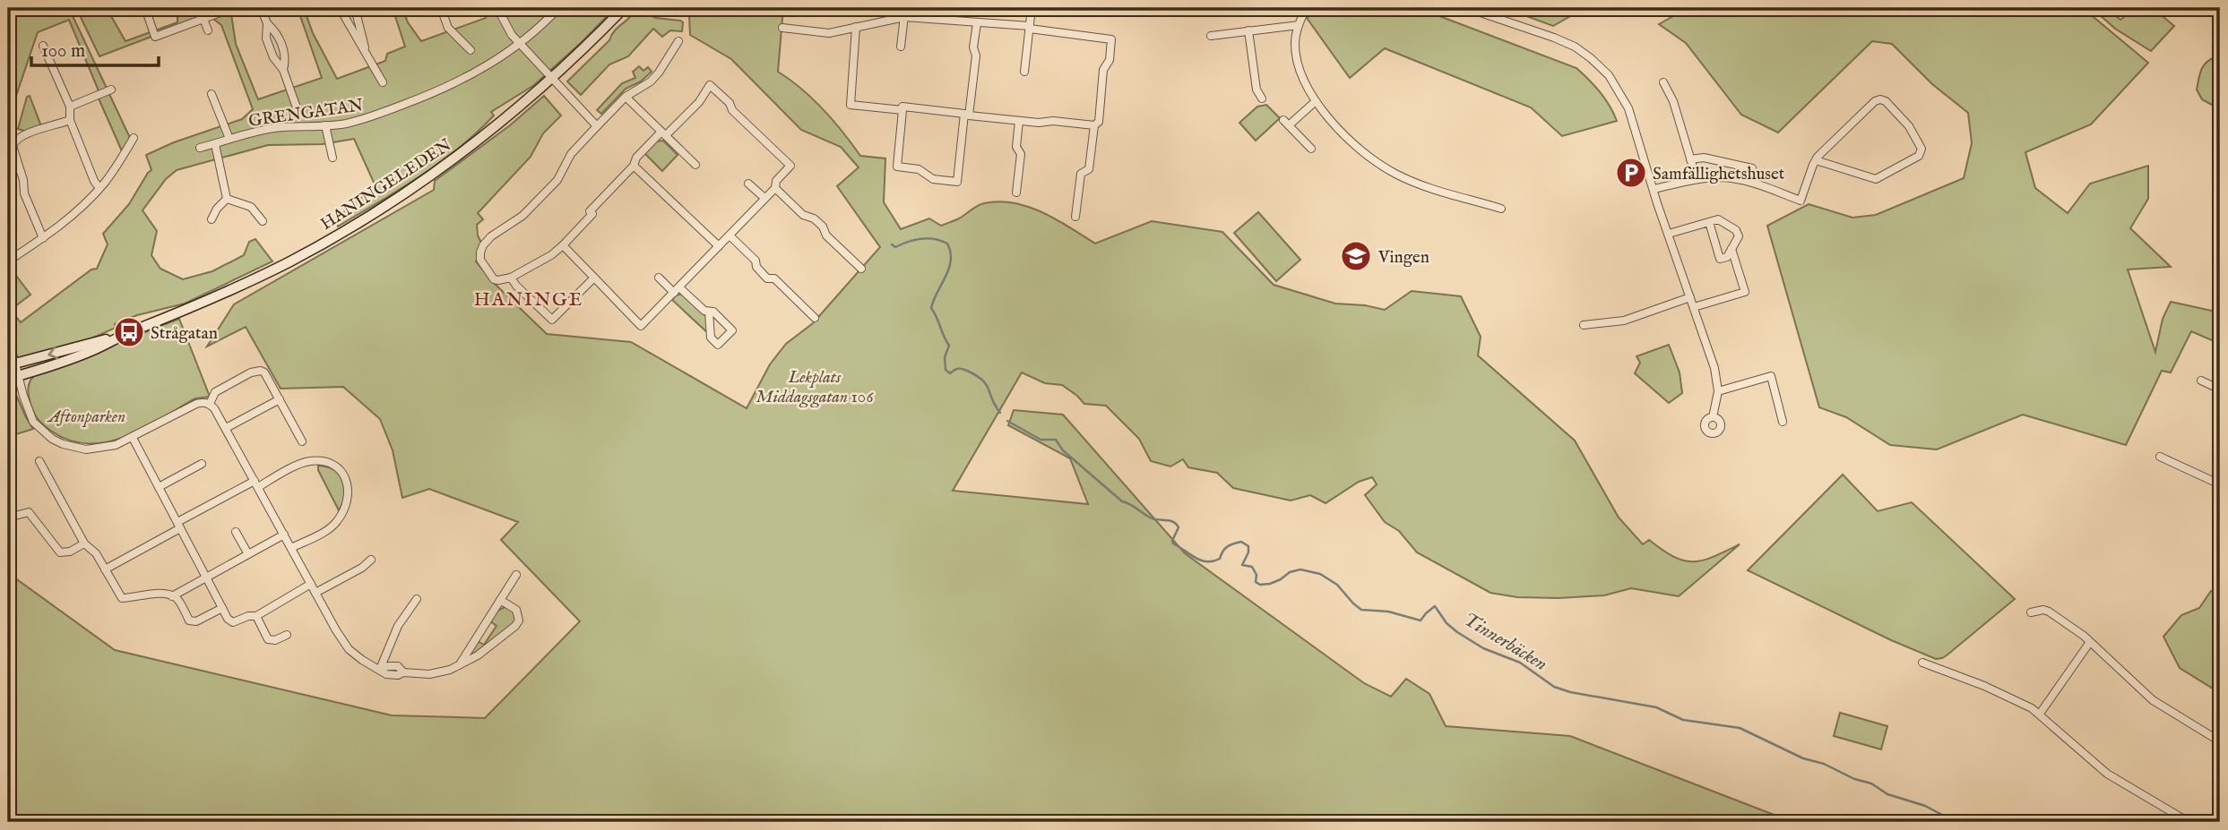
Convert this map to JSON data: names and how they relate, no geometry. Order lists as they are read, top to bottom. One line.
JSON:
{"streets":{"main road":["HANINGELEDEN"],"street":["GRENGATAN"]},"districts":["HANINGE"],"water":["Tinnerbäcken"],"parks":["Lekplats Middagsgatan 106","Aftonparken"],"places":{"parking":["Samfällighetshuset"],"school or university":["Vingen"],"bus stop":["Strågatan"]},"scale_bar":"100 m"}
